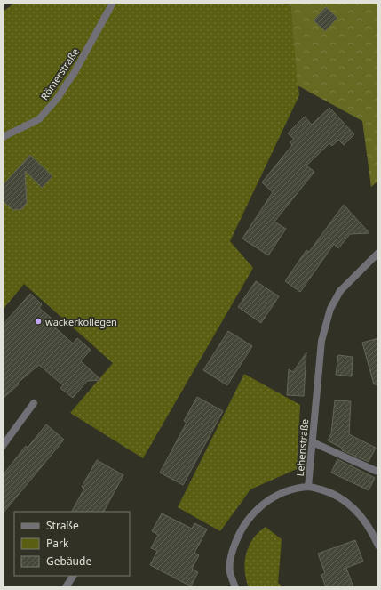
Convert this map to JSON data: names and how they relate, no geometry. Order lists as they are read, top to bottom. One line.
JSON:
{"streets":{"street":["Römerstraße","Lehenstraße"]},"places":["wackerkollegen"],"legend":["Straße","Park","Gebäude"]}
